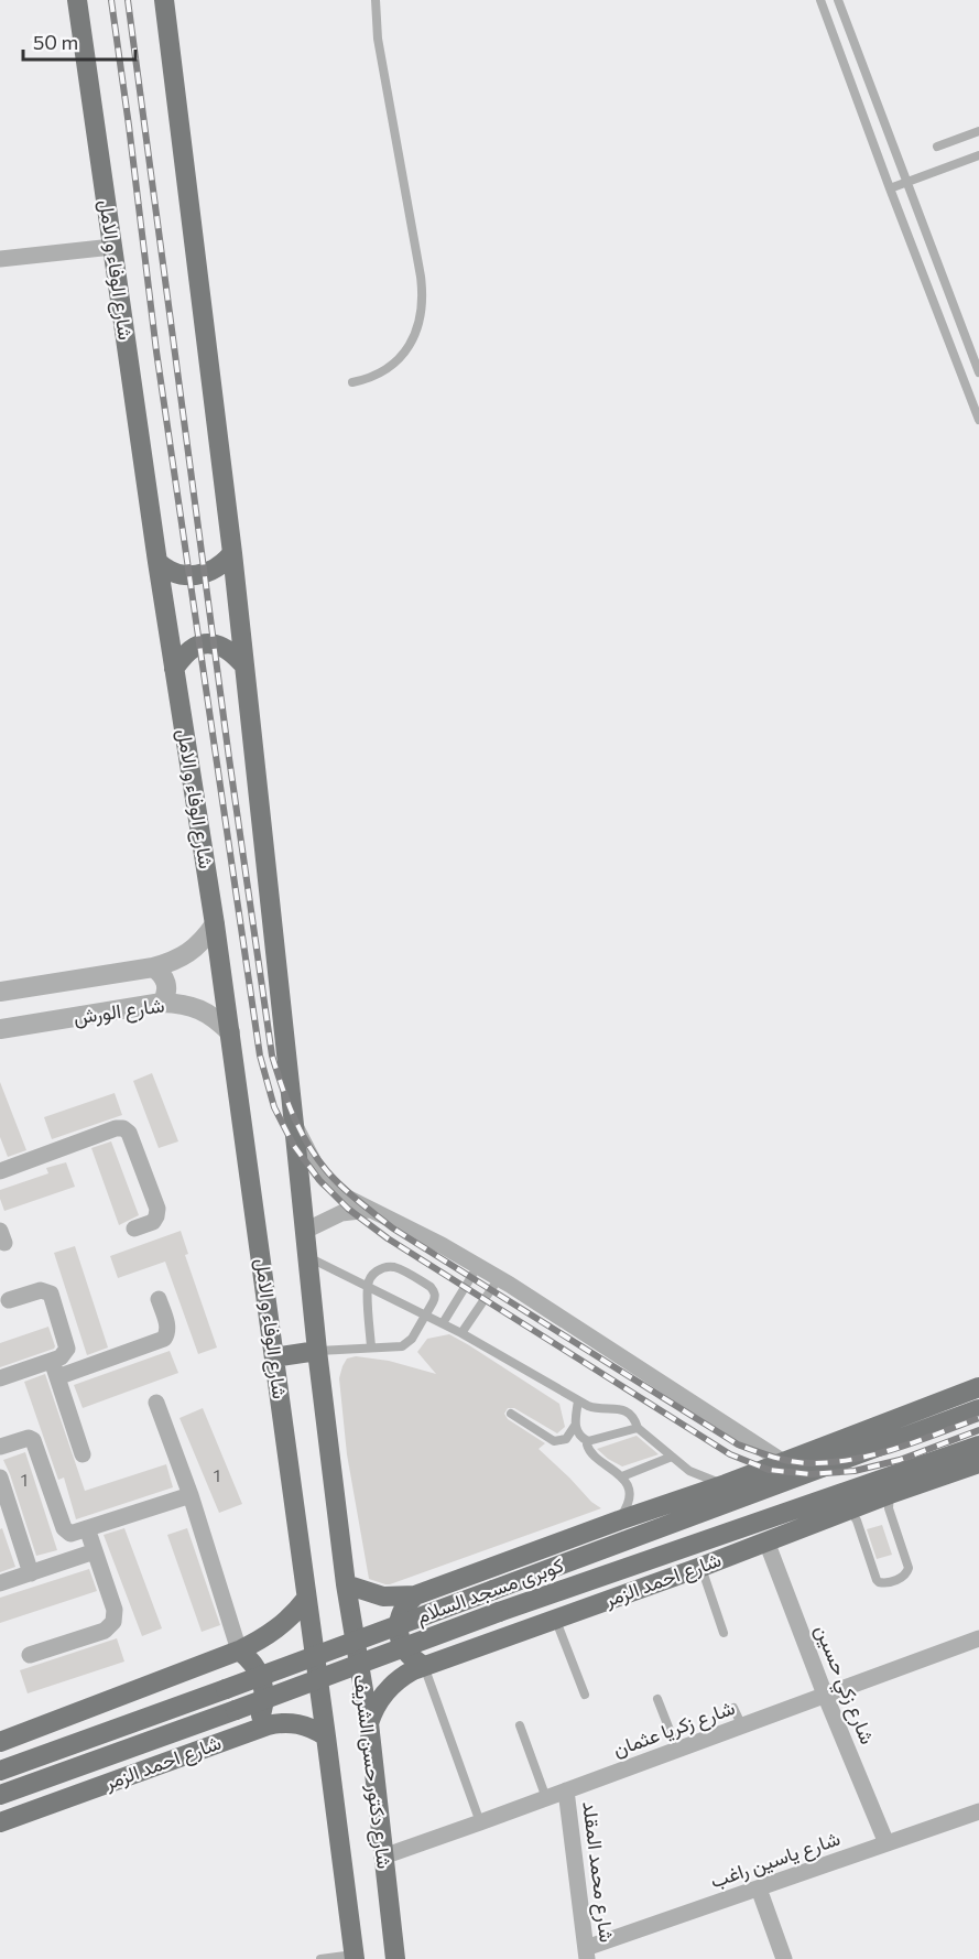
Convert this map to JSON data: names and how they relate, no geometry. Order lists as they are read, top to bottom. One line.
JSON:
{"streets":{"main road":["شارع الوفاء و الامل","شارع احمد الزمر","كوبرى مسجد السلام","شارع دكتور حسن الشريف"],"street":["شارع الورش","شارع زكي حسين","شارع زكريا عثمان","شارع ياسين راغب","شارع محمد المقلد"]},"crossings":[["شارع الوفاء و الامل","شارع الورش"],["شارع الوفاء و الامل","شارع دكتور حسن الشريف"],["شارع احمد الزمر","شارع زكي حسين"],["شارع احمد الزمر","شارع دكتور حسن الشريف"],["شارع زكي حسين","شارع زكريا عثمان"],["شارع زكي حسين","شارع ياسين راغب"],["شارع زكريا عثمان","شارع دكتور حسن الشريف"],["شارع زكريا عثمان","شارع محمد المقلد"],["شارع ياسين راغب","شارع محمد المقلد"]],"house_numbers":["1","1"],"scale_bar":"50 m"}
